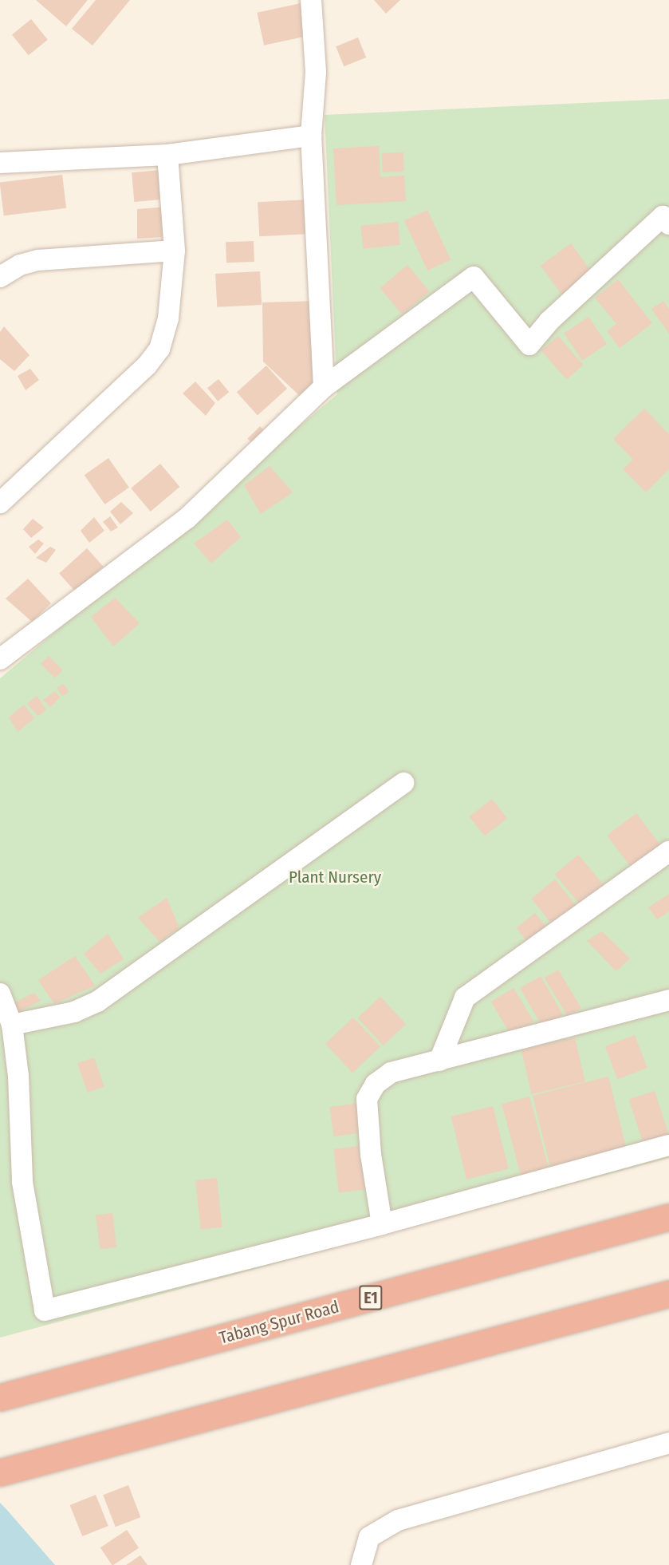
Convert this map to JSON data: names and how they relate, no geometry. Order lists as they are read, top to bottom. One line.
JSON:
{"streets":{"highway":["E1","Tabang Spur Road"]},"parks":["Plant Nursery"]}
